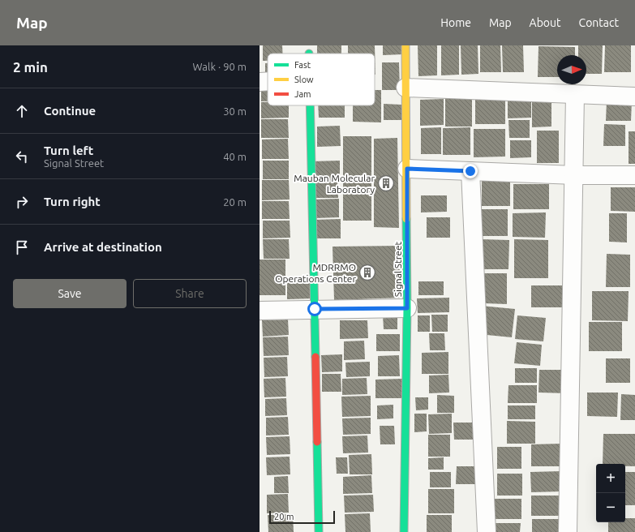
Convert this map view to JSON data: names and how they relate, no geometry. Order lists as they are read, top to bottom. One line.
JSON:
{"streets":{"street":["Signal Street"]},"places":{"building":["Mauban Molecular Laboratory","MDRRMO Operations Center"]},"legend":["Fast","Slow","Jam"],"scale_bar":"20 m","north":"right","page":{"header":"Map","nav":["Home","Map","About","Contact"],"heading":["2 min","Walk · 90 m"],"list":[["Continue","30 m"],["Turn left","Signal Street","40 m"],["Turn right","20 m"],"Arrive at destination"],"buttons":["Save","Share"],"map_buttons":["+","−"],"scale":"20 m"}}
